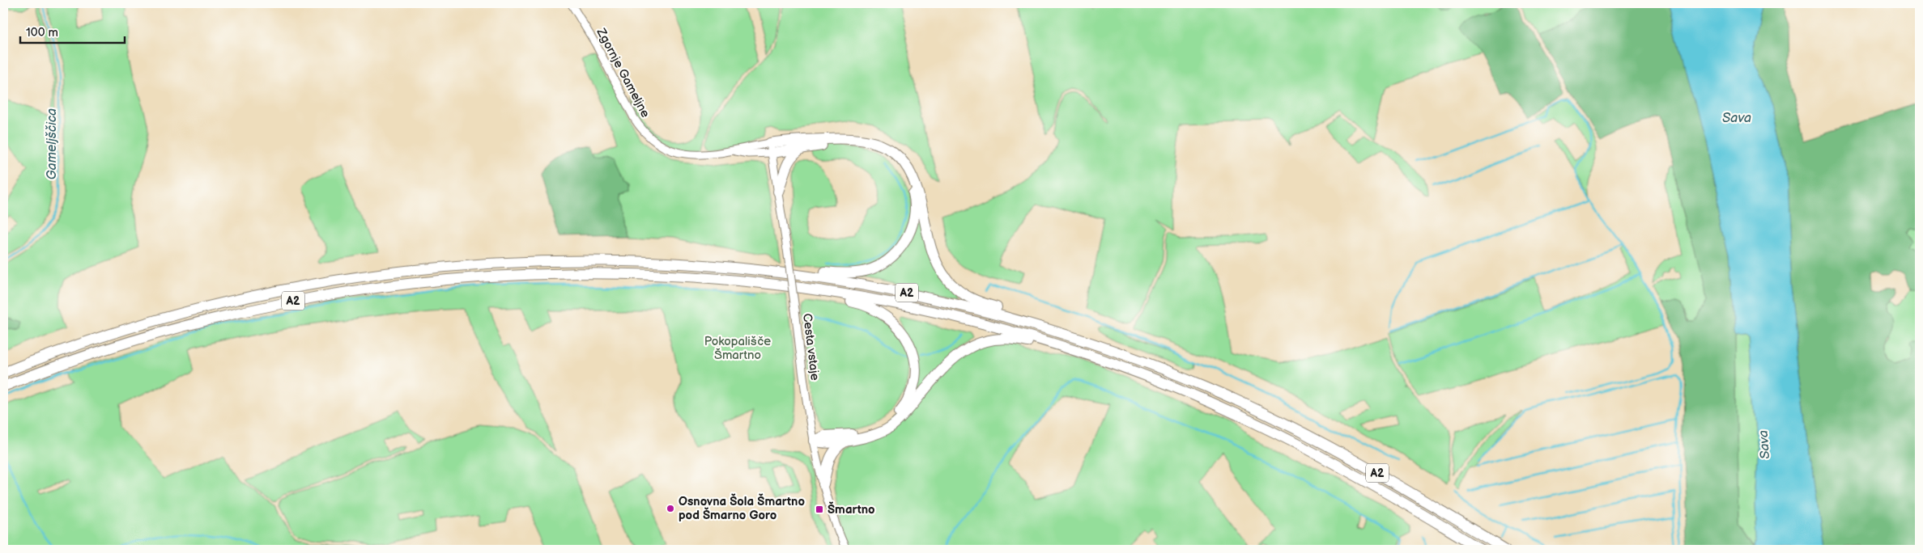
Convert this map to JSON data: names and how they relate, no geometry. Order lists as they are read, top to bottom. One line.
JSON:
{"streets":{"highway":["A2"],"street":["Zgornje Gameljne","Cesta vstaje"]},"crossings":[["Zgornje Gameljne","Cesta vstaje"]],"water":["Sava","Gameljščica"],"parks":["Pokopališče Šmartno"],"places":{"other":["Osnovna Šola Šmartno pod Šmarno Goro"],"transit":["Šmartno"]},"scale_bar":"100 m"}
